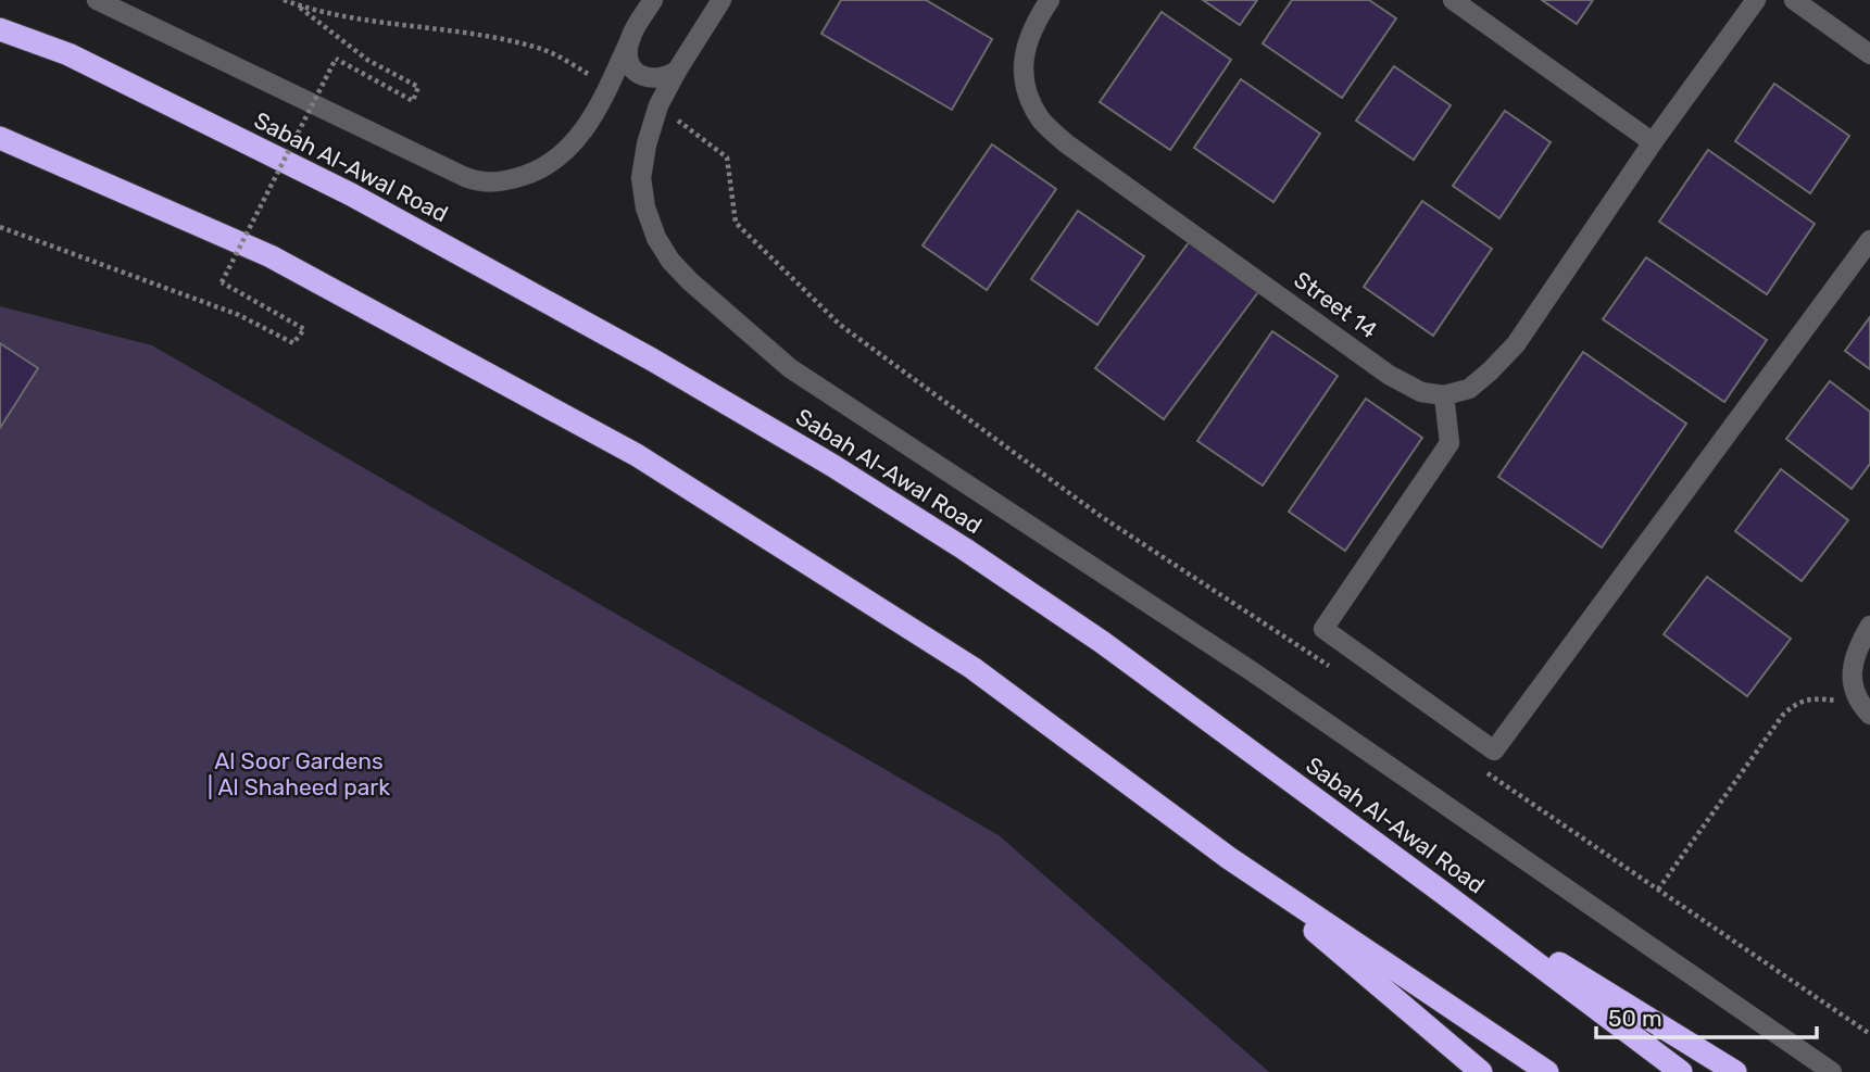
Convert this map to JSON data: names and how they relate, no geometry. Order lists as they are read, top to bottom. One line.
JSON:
{"streets":{"highway":["Sabah Al-Awal Road"],"street":["Street 14"]},"parks":["Al Soor Gardens | Al Shaheed park"],"scale_bar":"50 m"}
